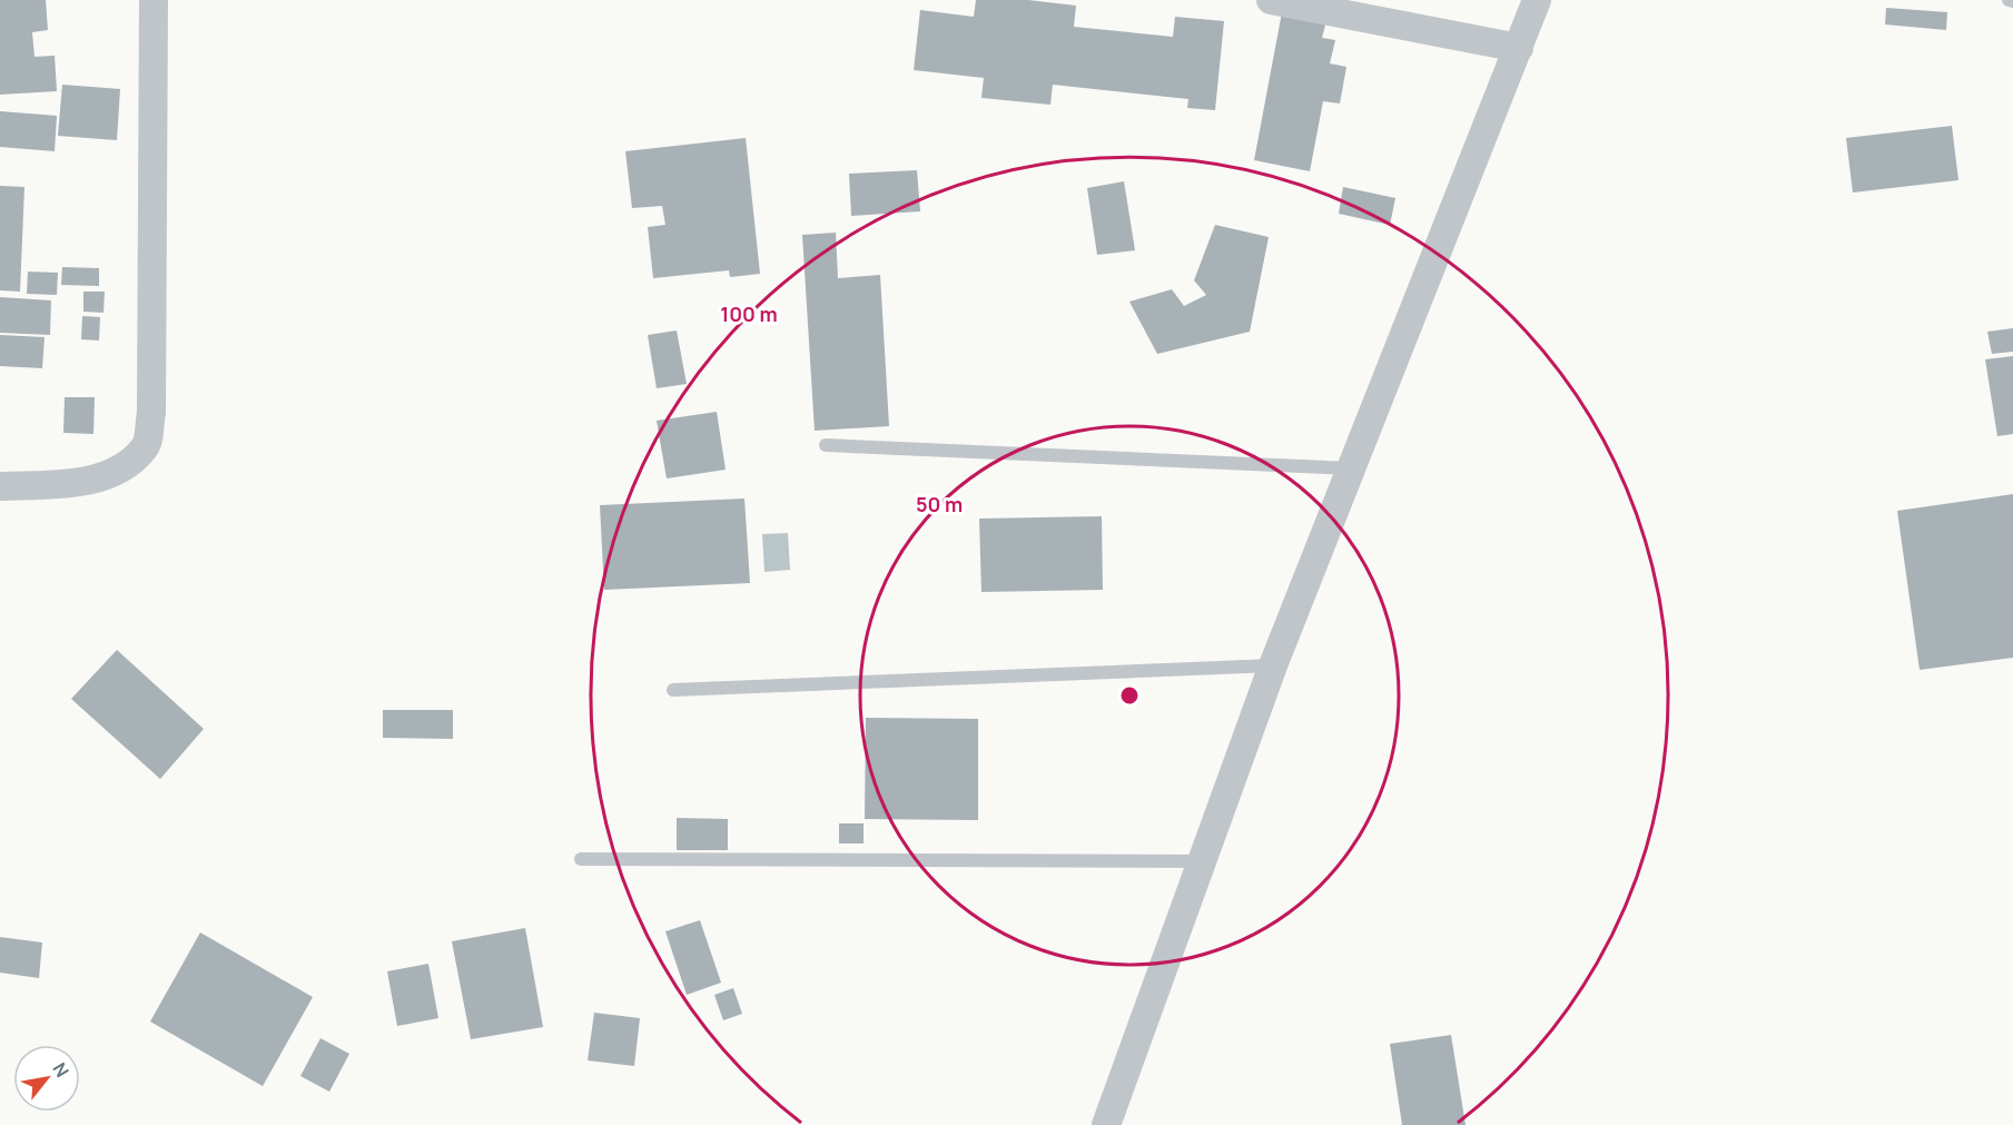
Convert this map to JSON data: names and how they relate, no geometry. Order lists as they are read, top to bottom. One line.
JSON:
{"north":"top right","rings":["100 m","50 m"]}
